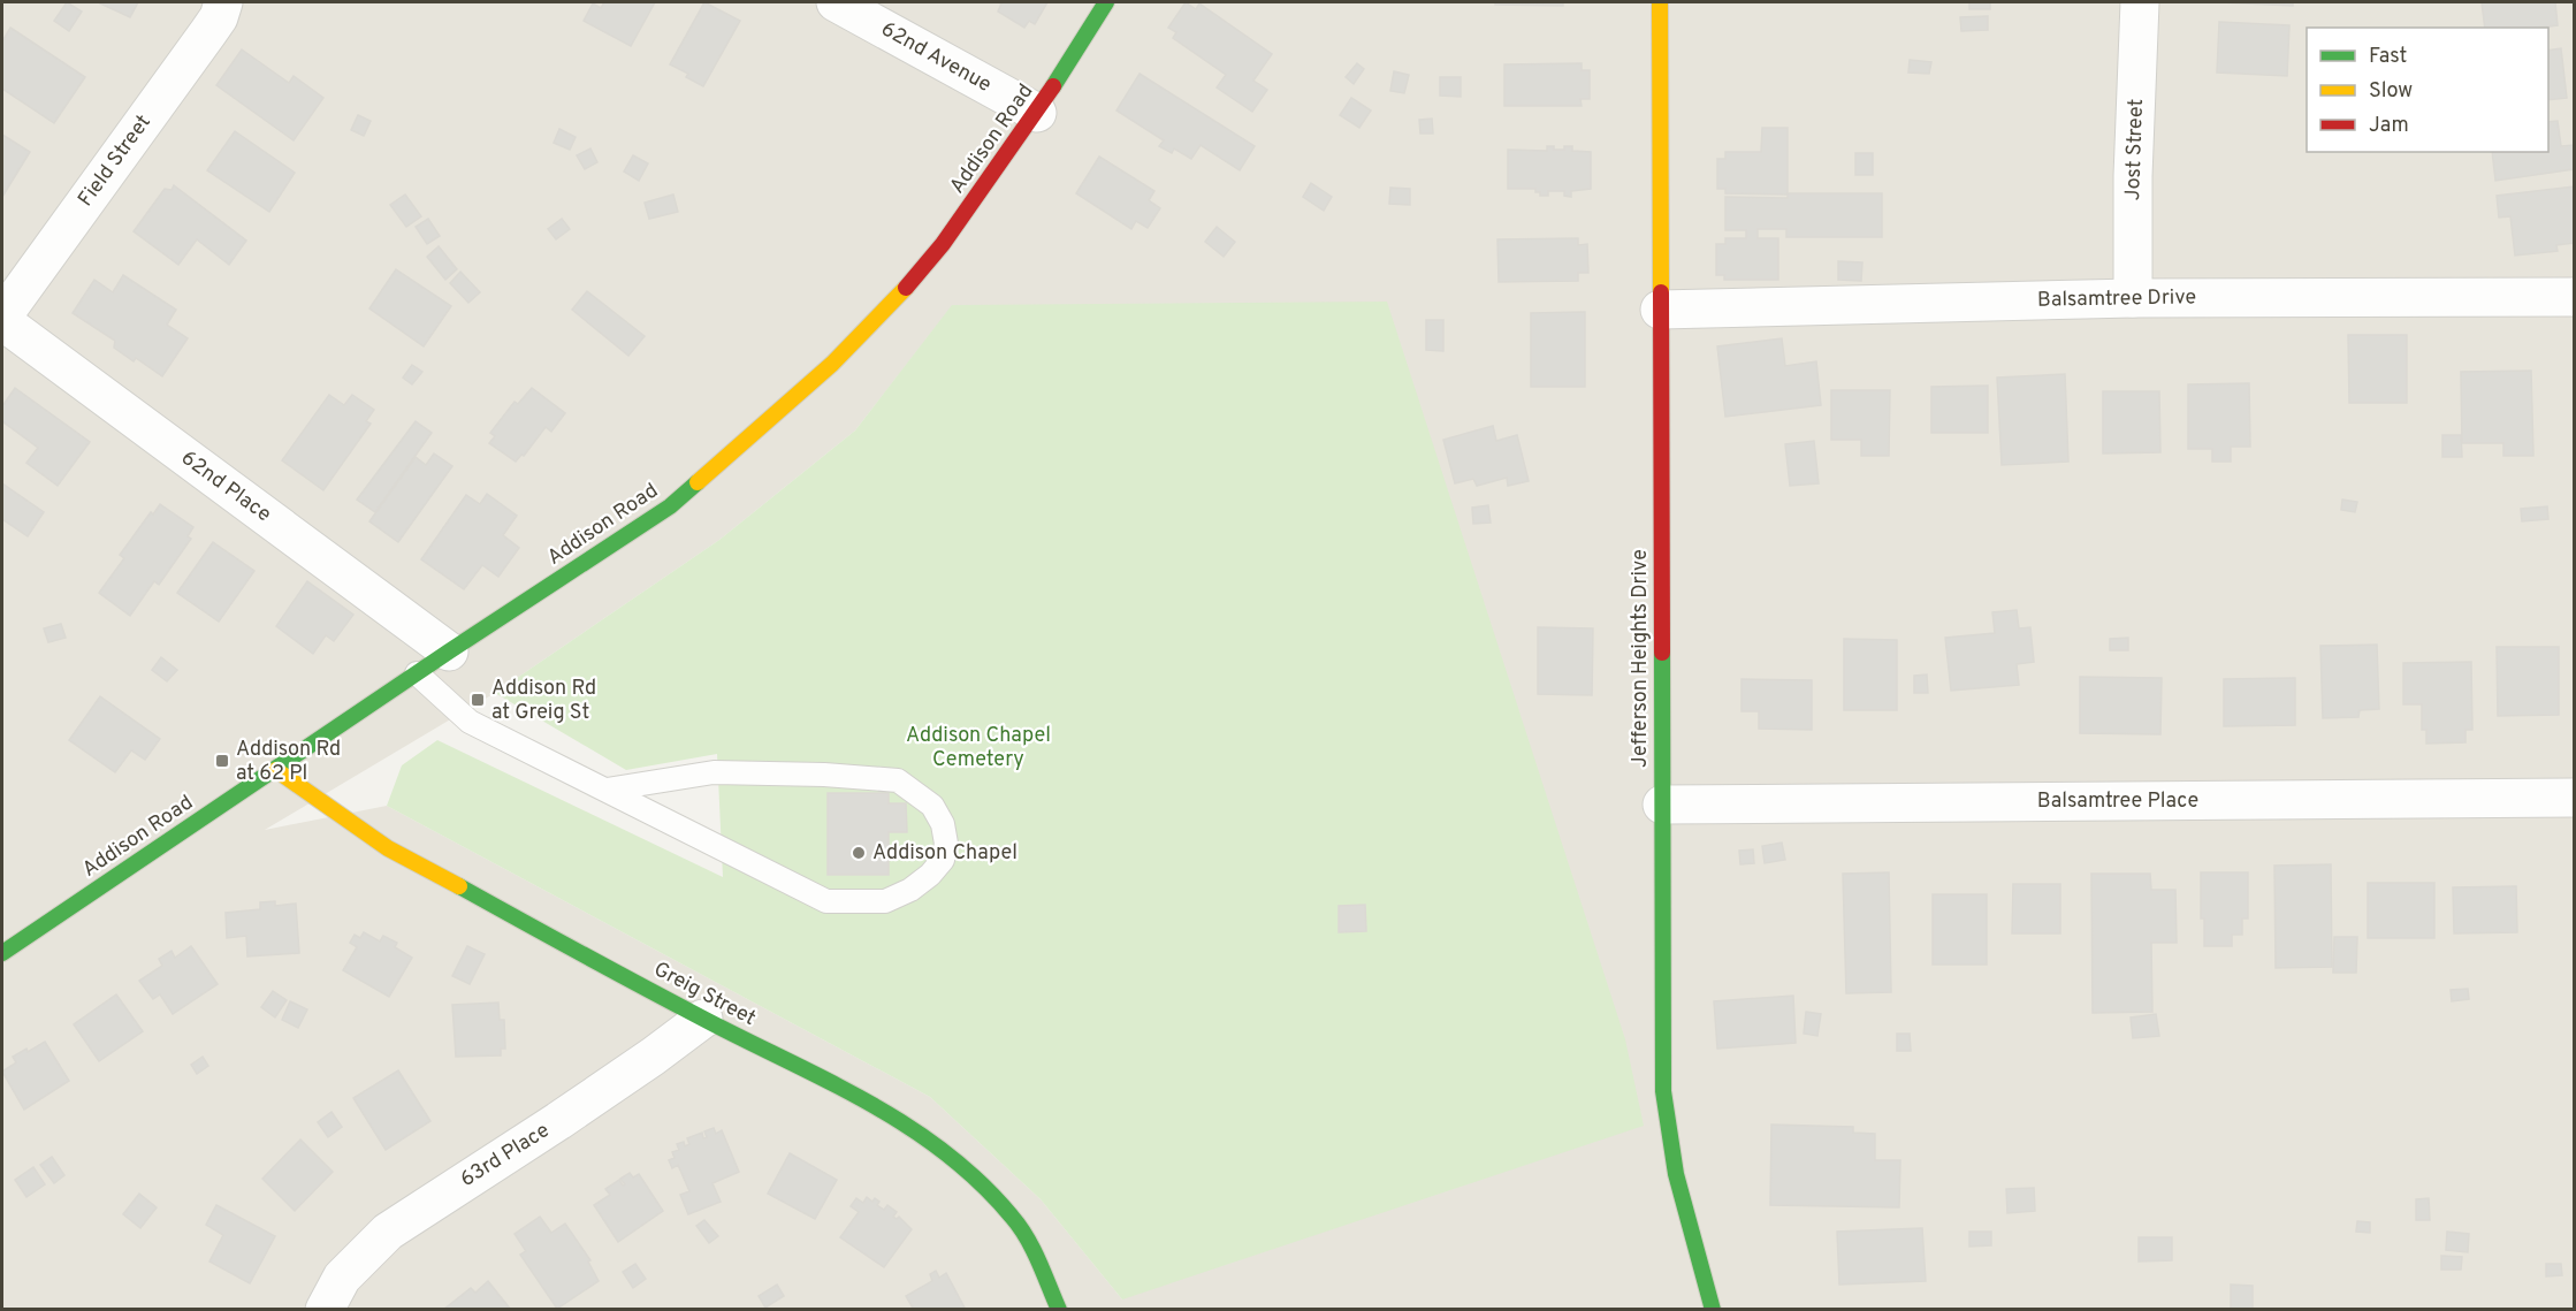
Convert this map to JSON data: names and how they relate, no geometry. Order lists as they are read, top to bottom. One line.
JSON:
{"streets":{"street":["62nd Avenue","Addison Road","Jost Street","Field Street","Balsamtree Drive","62nd Place","Jefferson Heights Drive","Balsamtree Place","Greig Street","63rd Place"]},"crossings":[["62nd Avenue","Addison Road"],["Addison Road","62nd Place"],["Addison Road","Greig Street"],["Jost Street","Balsamtree Drive"],["Field Street","62nd Place"],["Balsamtree Drive","Jefferson Heights Drive"],["Jefferson Heights Drive","Balsamtree Place"],["Greig Street","63rd Place"]],"parks":["Addison Chapel Cemetery"],"places":{"transit":["Addison Rd at Greig St","Addison Rd at 62 Pl"],"other":["Addison Chapel"]},"legend":["Fast","Slow","Jam"]}
